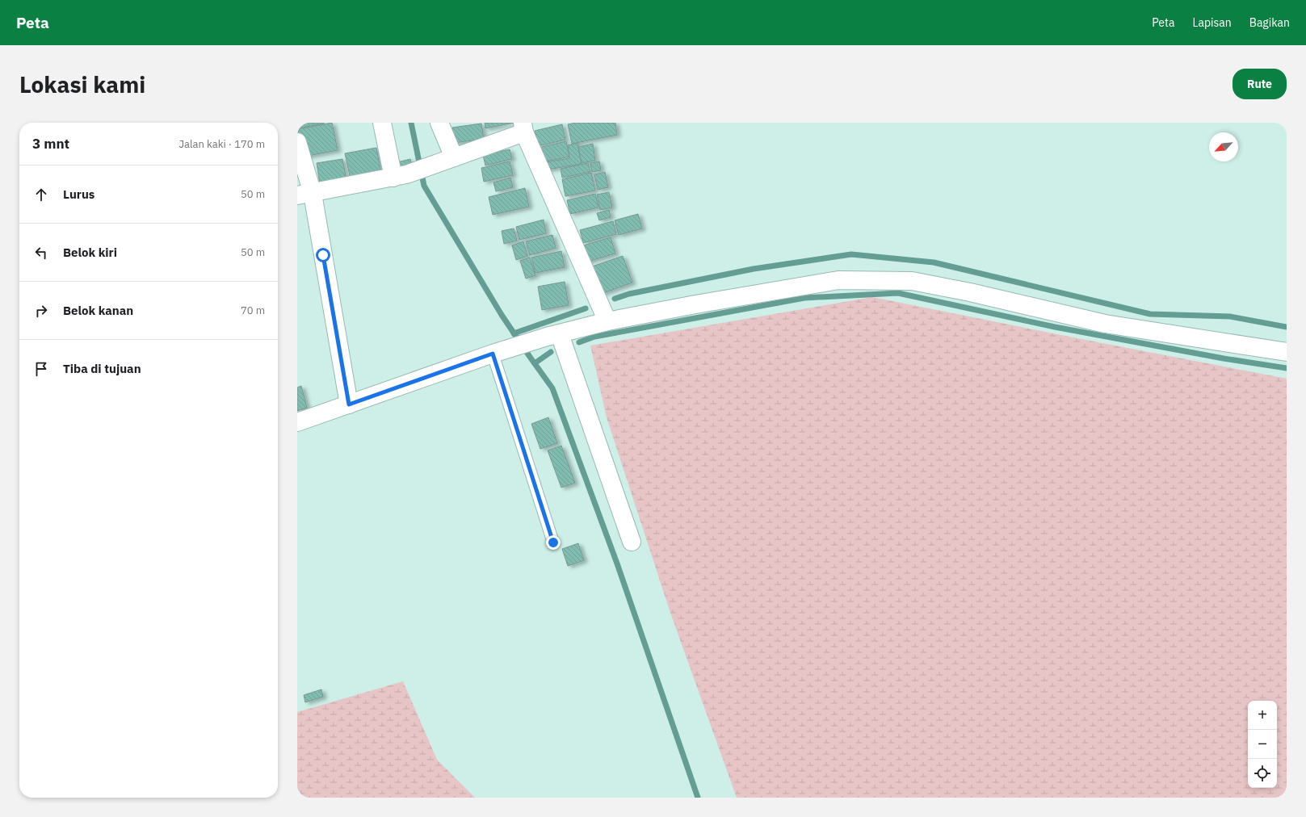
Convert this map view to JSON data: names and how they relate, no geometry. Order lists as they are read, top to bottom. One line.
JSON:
{"north":"bottom left","page":{"header":"Peta","nav":["Peta","Lapisan","Bagikan"],"buttons":"Rute","title":"Lokasi kami","heading":["3 mnt","Jalan kaki · 170 m"],"list":[["Lurus","50 m"],["Belok kiri","50 m"],["Belok kanan","70 m"],"Tiba di tujuan"],"map_buttons":["+","−"]}}
